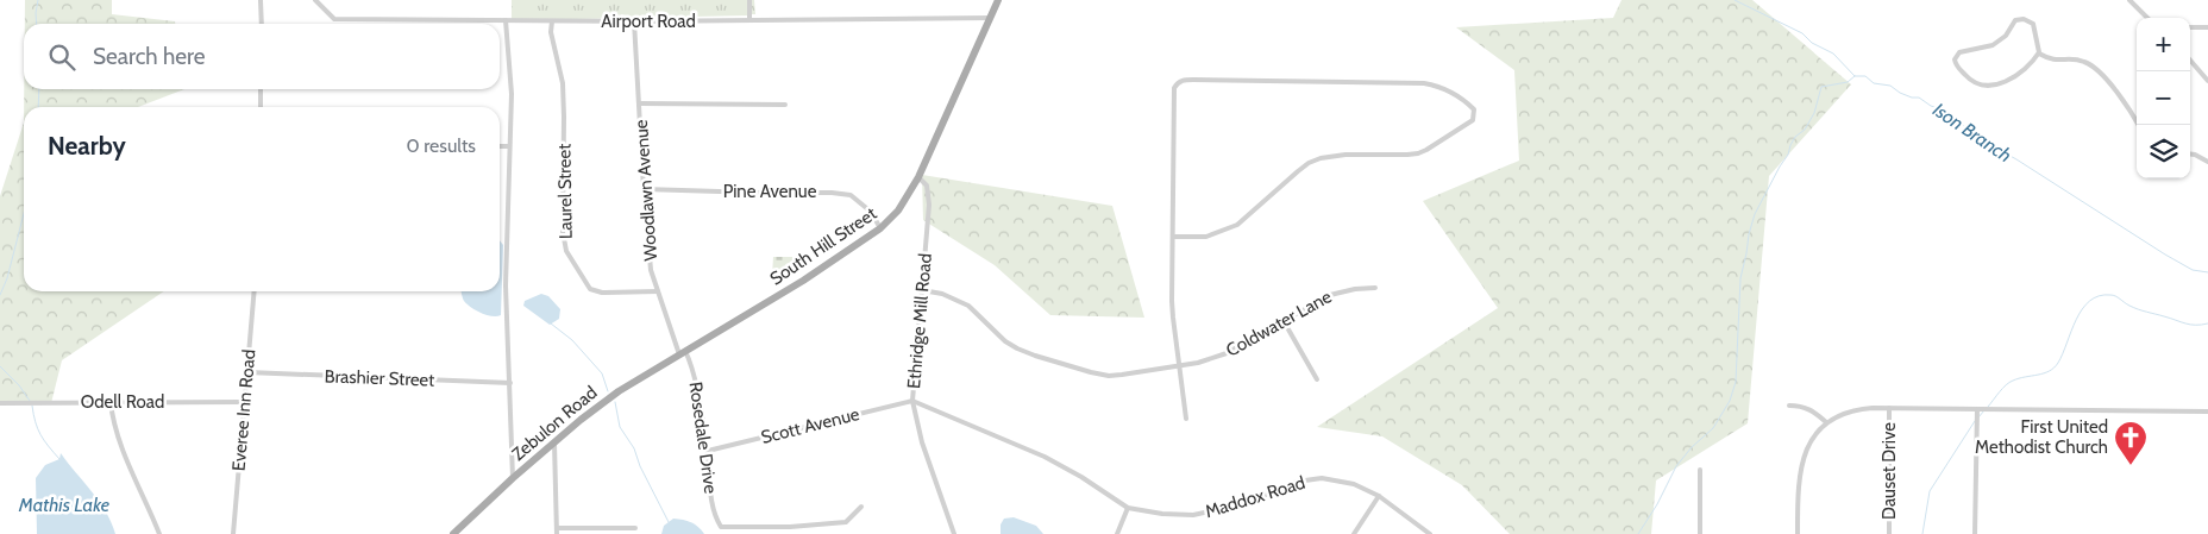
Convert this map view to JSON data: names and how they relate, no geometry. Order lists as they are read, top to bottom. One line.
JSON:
{"streets":{"main road":["South Hill Street","Zebulon Road"],"street":["Airport Road","Woodlawn Avenue","Laurel Street","Pine Avenue","Ethridge Mill Road","Coldwater Lane","Brashier Street","Odell Road","Everee Inn Road","Scott Avenue","Rosedale Drive","Dauset Drive","Maddox Road"]},"crossings":[["Airport Road","Woodlawn Avenue"],["Airport Road","Laurel Street"],["Airport Road","South Hill Street"],["Woodlawn Avenue","Laurel Street"],["Woodlawn Avenue","Pine Avenue"],["Woodlawn Avenue","South Hill Street"],["Woodlawn Avenue","Zebulon Road"],["Woodlawn Avenue","Rosedale Drive"],["Pine Avenue","South Hill Street"],["South Hill Street","Ethridge Mill Road"],["South Hill Street","Zebulon Road"],["South Hill Street","Rosedale Drive"],["Ethridge Mill Road","Coldwater Lane"],["Ethridge Mill Road","Scott Avenue"],["Ethridge Mill Road","Maddox Road"],["Brashier Street","Everee Inn Road"],["Odell Road","Everee Inn Road"],["Zebulon Road","Rosedale Drive"],["Scott Avenue","Rosedale Drive"],["Scott Avenue","Maddox Road"]],"water":["Ison Branch","Mathis Lake"],"places":{"church":["First United Methodist Church"]},"page":{"map_buttons":["+","−"],"search":"Search here","heading":["Nearby","0 results"]}}
